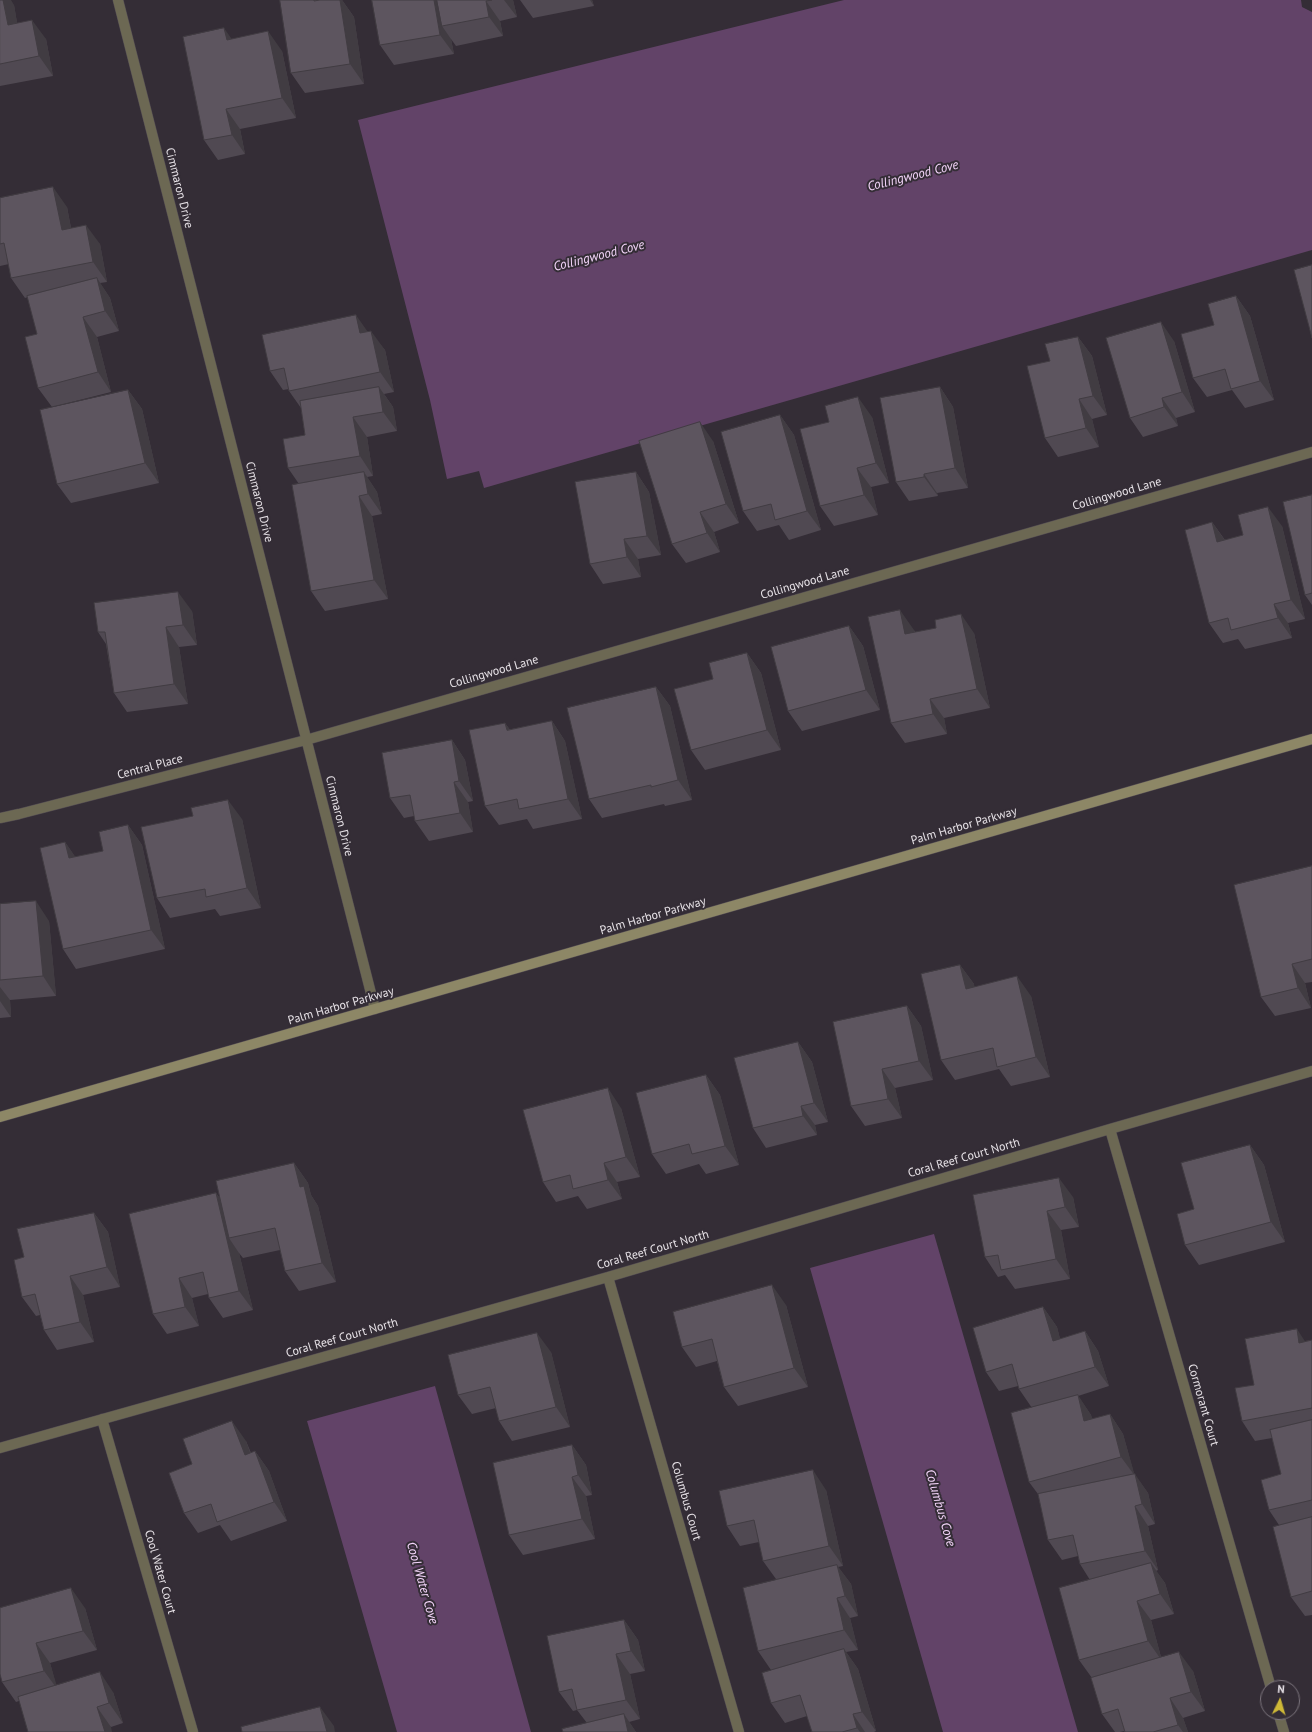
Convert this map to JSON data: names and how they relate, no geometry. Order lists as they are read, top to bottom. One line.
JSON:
{"streets":{"street":["Cimmaron Drive","Collingwood Lane","Central Place","Palm Harbor Parkway","Coral Reef Court North","Cormorant Court","Columbus Court","Cool Water Court"]},"crossings":[["Cimmaron Drive","Collingwood Lane"],["Cimmaron Drive","Central Place"],["Cimmaron Drive","Palm Harbor Parkway"],["Collingwood Lane","Central Place"],["Coral Reef Court North","Cormorant Court"],["Coral Reef Court North","Columbus Court"],["Coral Reef Court North","Cool Water Court"]],"water":["Collingwood Cove","Columbus Cove","Cool Water Cove"],"north":"top"}
